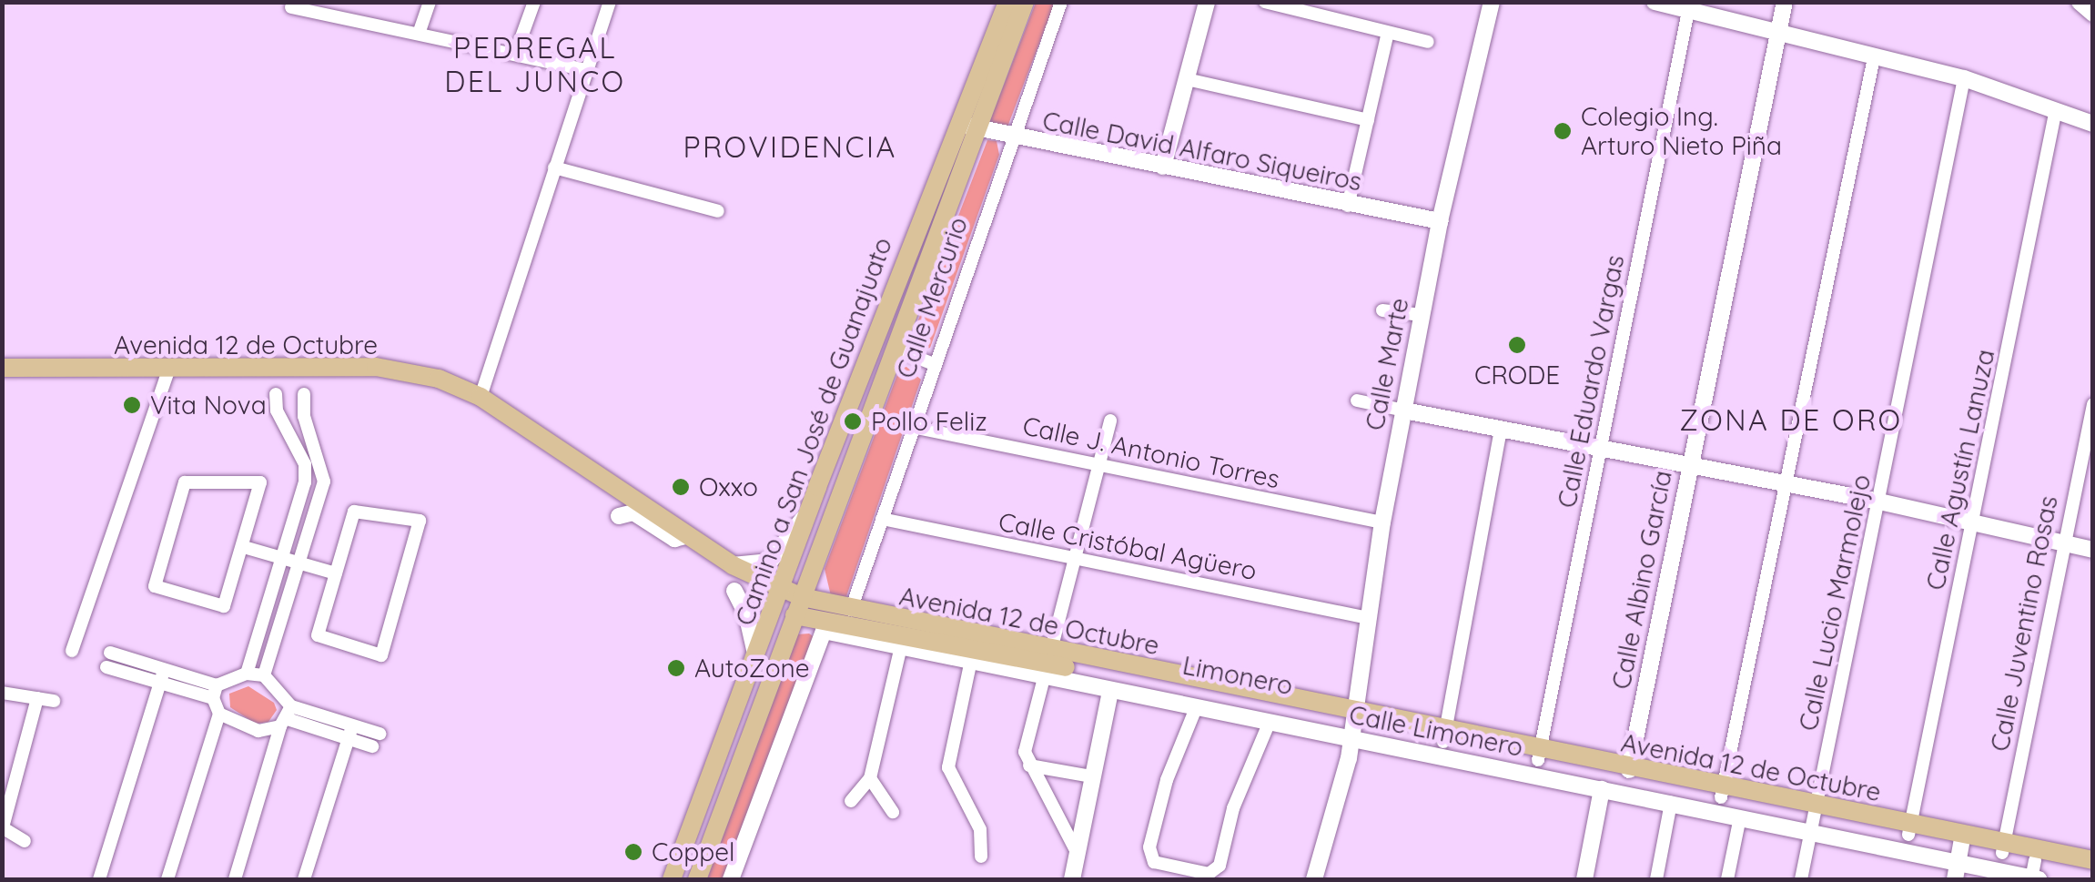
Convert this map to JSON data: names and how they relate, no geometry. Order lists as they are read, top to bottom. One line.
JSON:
{"streets":{"main road":["Avenida 12 de Octubre","Camino a San José de Guanajuato"],"street":["Calle David Alfaro Siqueiros","Calle Mercurio","Calle Marte","Calle Eduardo Vargas","Calle J. Antonio Torres","Calle Agustín Lanuza","Calle Cristóbal Agüero","Calle Albino García","Calle Lucio Marmolejo","Calle Juventino Rosas","Calle Limonero"]},"crossings":[["Calle David Alfaro Siqueiros","Calle Mercurio"],["Calle David Alfaro Siqueiros","Calle Marte"],["Calle David Alfaro Siqueiros","Camino a San José de Guanajuato"],["Calle Mercurio","Avenida 12 de Octubre"],["Calle Mercurio","Calle J. Antonio Torres"],["Calle Mercurio","Calle Cristóbal Agüero"],["Calle Mercurio","Calle Limonero"],["Avenida 12 de Octubre","Calle Marte"],["Avenida 12 de Octubre","Calle Eduardo Vargas"],["Avenida 12 de Octubre","Camino a San José de Guanajuato"],["Avenida 12 de Octubre","Calle Agustín Lanuza"],["Avenida 12 de Octubre","Calle Albino García"],["Avenida 12 de Octubre","Calle Lucio Marmolejo"],["Avenida 12 de Octubre","Calle Juventino Rosas"],["Avenida 12 de Octubre","Calle Limonero"],["Calle Marte","Calle J. Antonio Torres"],["Calle Marte","Calle Cristóbal Agüero"],["Calle Marte","Calle Limonero"],["Calle Albino García","Calle Limonero"],["Calle Lucio Marmolejo","Calle Limonero"]],"districts":["PEDREGAL DEL JUNCO","PROVIDENCIA","ZONA DE ORO"],"places":["Colegio Ing. Arturo Nieto Piña","CRODE","Vita Nova","Pollo Feliz","Oxxo","AutoZone","Coppel"]}
